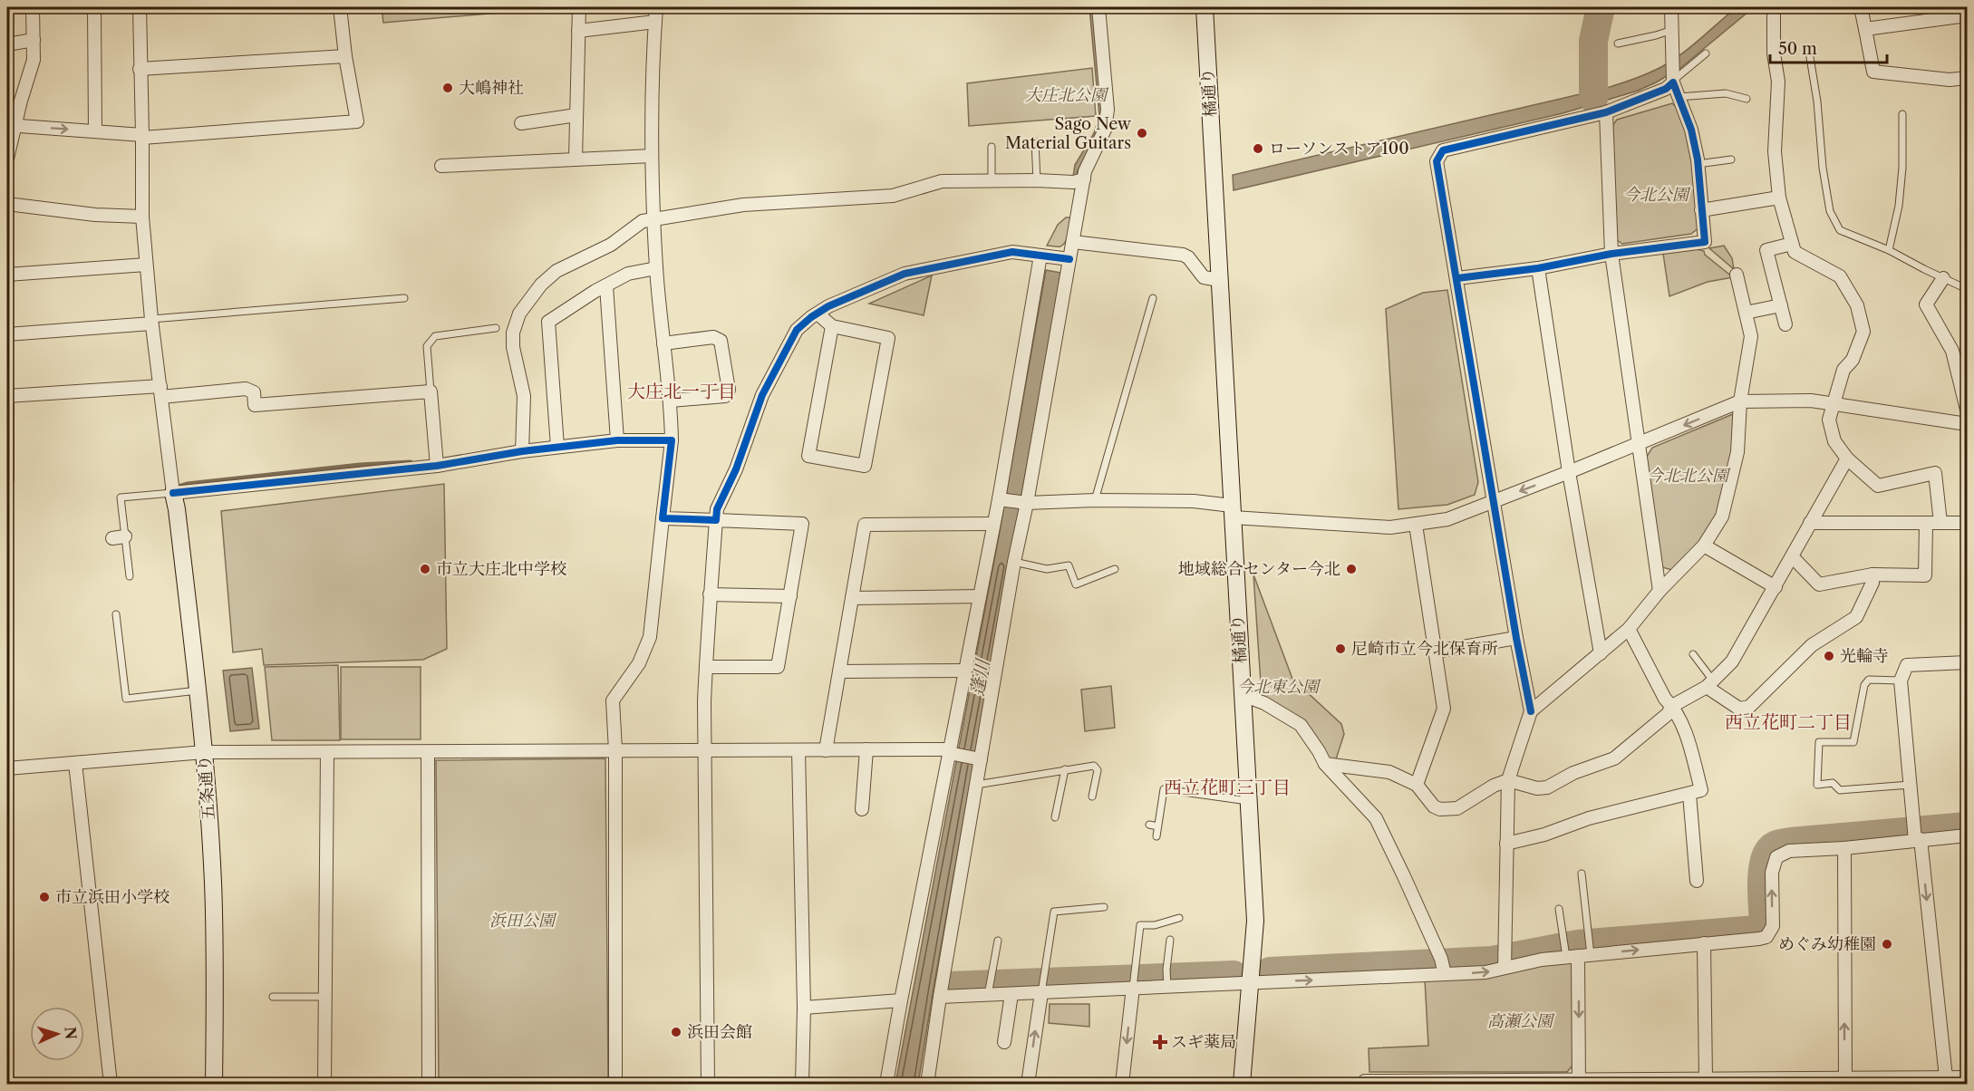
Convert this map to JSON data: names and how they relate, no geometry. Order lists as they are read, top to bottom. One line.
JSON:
{"streets":{"street":["橘通り","五条通り"]},"districts":["大庄北一丁目","西立花町二丁目","西立花町三丁目"],"water":["蓬川"],"parks":["大庄北公園","今北公園","今北北公園","今北東公園","浜田公園","高瀬公園"],"places":{"other":["大嶋神社","Sago New Material Guitars","ローソンストア100","市立大庄北中学校","地域総合センター今北","尼崎市立今北保育所","光輪寺","市立浜田小学校","めぐみ幼稚園","浜田会館"],"health":["スギ薬局"]},"scale_bar":"50 m","north":"right"}
